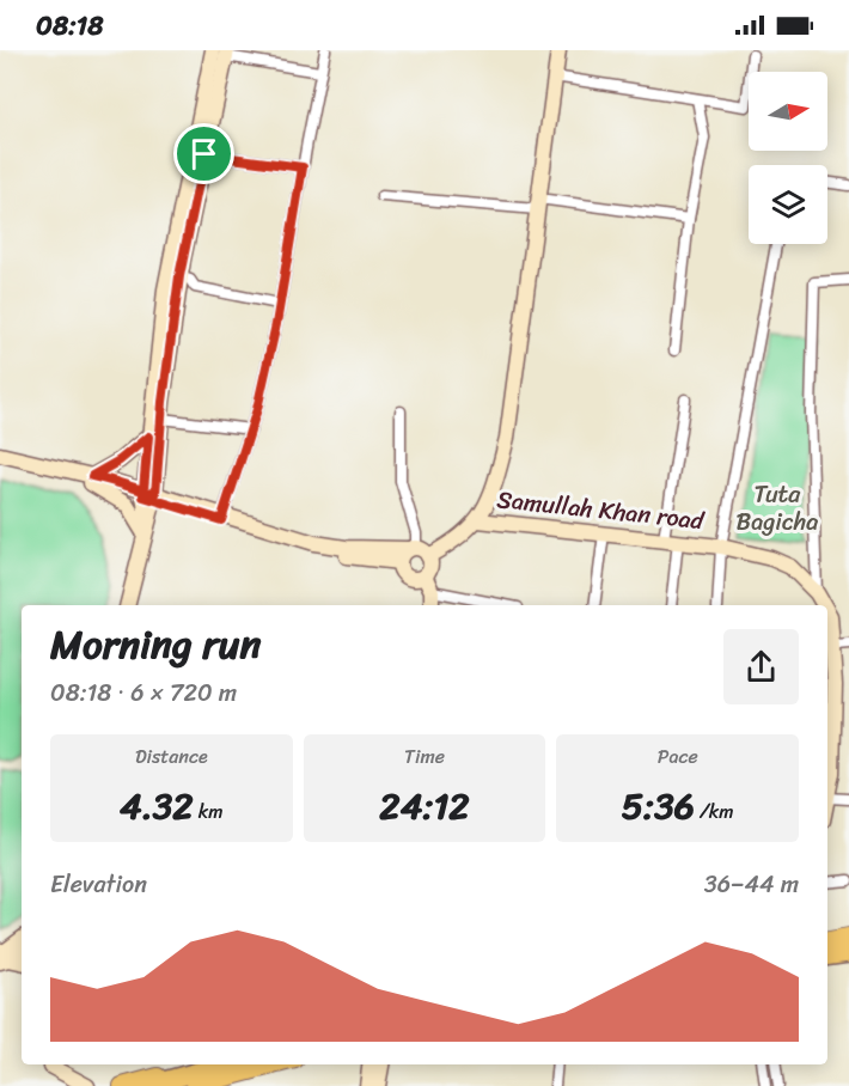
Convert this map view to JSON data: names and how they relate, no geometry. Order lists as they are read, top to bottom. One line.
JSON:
{"streets":{"street":["Samullah Khan road"]},"parks":["Tuta Bagicha"],"north":"right","page":{"status":"08:18","heading":["Morning run","08:18 · 6 × 720 m"],"stats":[["Distance","4.32 km"],["Time","24:12"],["Pace","5:36 /km"]],"chart":["Elevation","36–44 m"]}}
